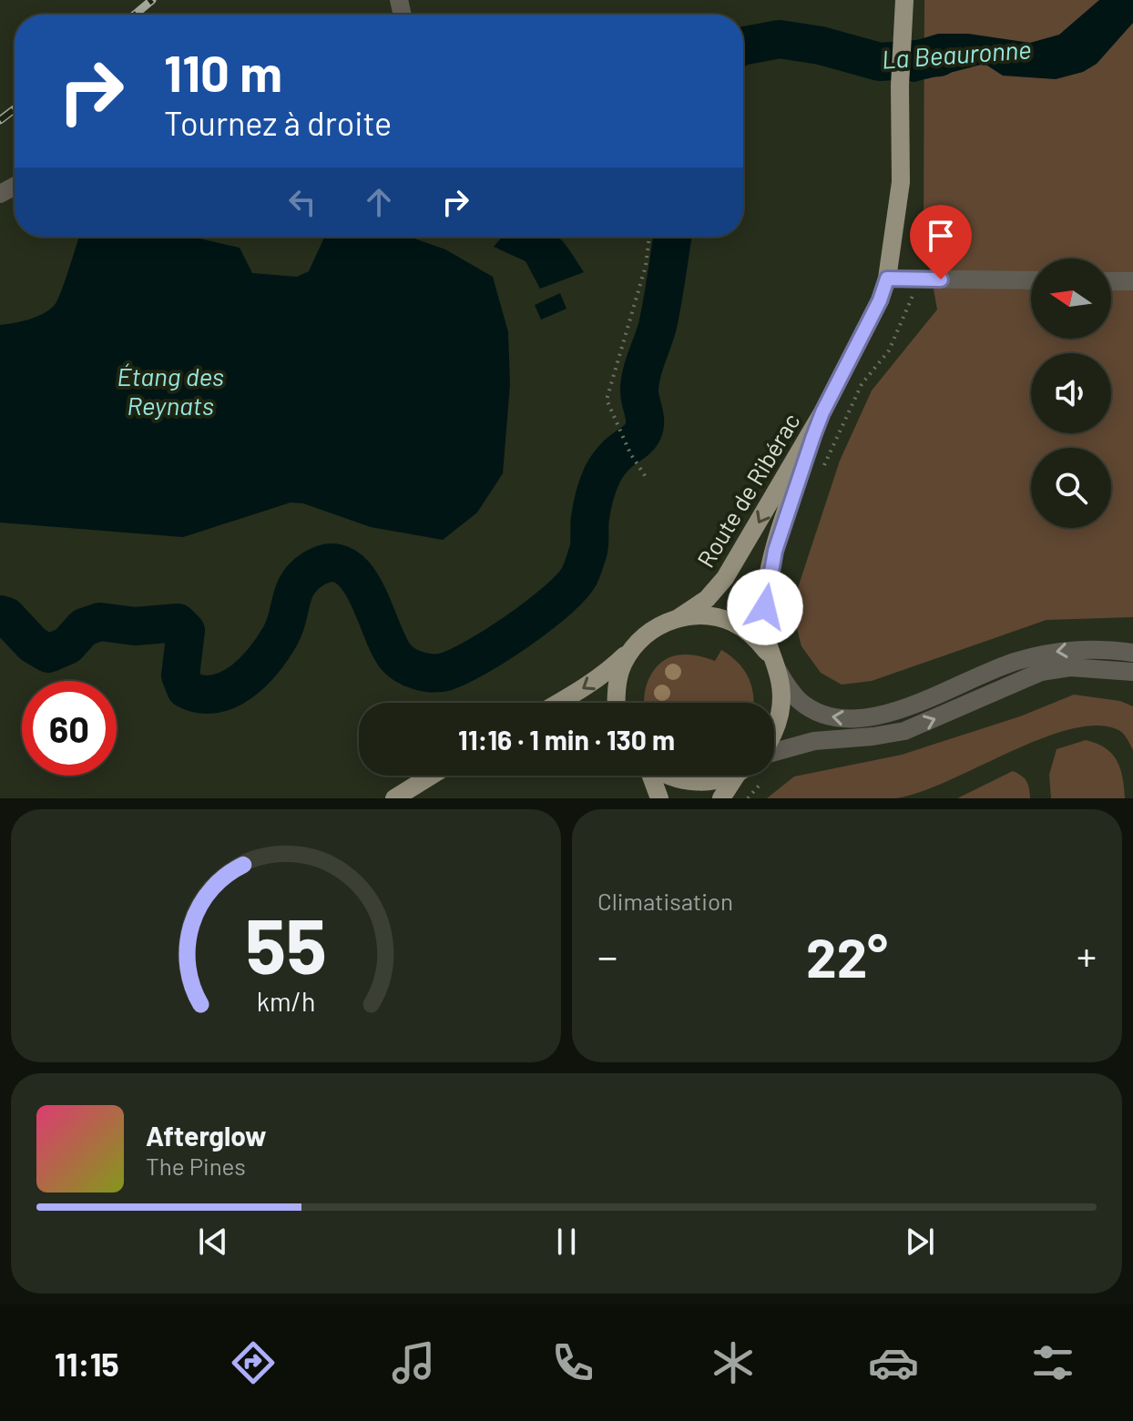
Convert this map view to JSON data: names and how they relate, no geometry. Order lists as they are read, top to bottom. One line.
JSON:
{"streets":{"main road":["Route de Ribérac"]},"water":["La Beauronne","Étang des Reynats"],"north":"left","page":{"turn":["110 m","Tournez à droite"],"limit":"60","trip":"11:16 · 1 min · 130 m","tile":"Climatisation","heat":["−","22°","+"],"song":["Afterglow","The Pines"],"tabs":"11:15","gauge":["55","km/h"]}}
